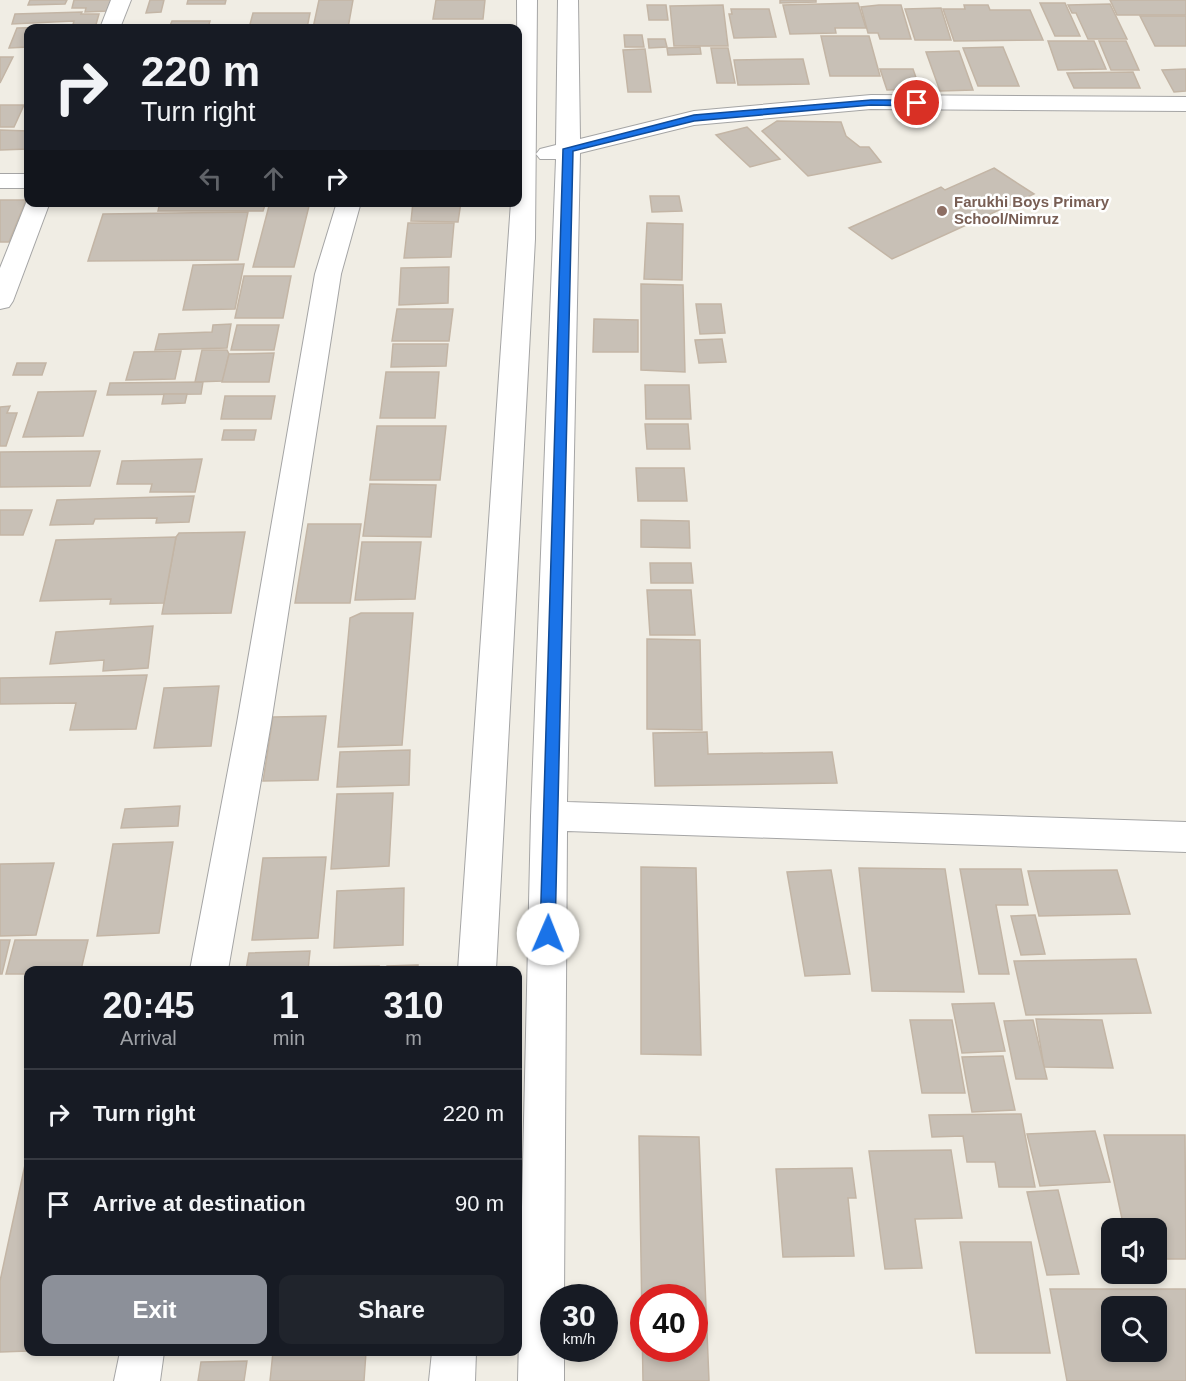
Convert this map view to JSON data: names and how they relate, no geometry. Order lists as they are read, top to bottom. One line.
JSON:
{"places":["Farukhi Boys Primary School/Nimruz"],"page":{"turn":["220 m","Turn right"],"eta":["20:45","Arrival","1","min","310","m"],"list":[{"name":"Turn right","value":"220 m"},{"name":"Arrive at destination","value":"90 m"}],"buttons":["Exit","Share"],"speed":"30 km/h","limit":"40"}}
